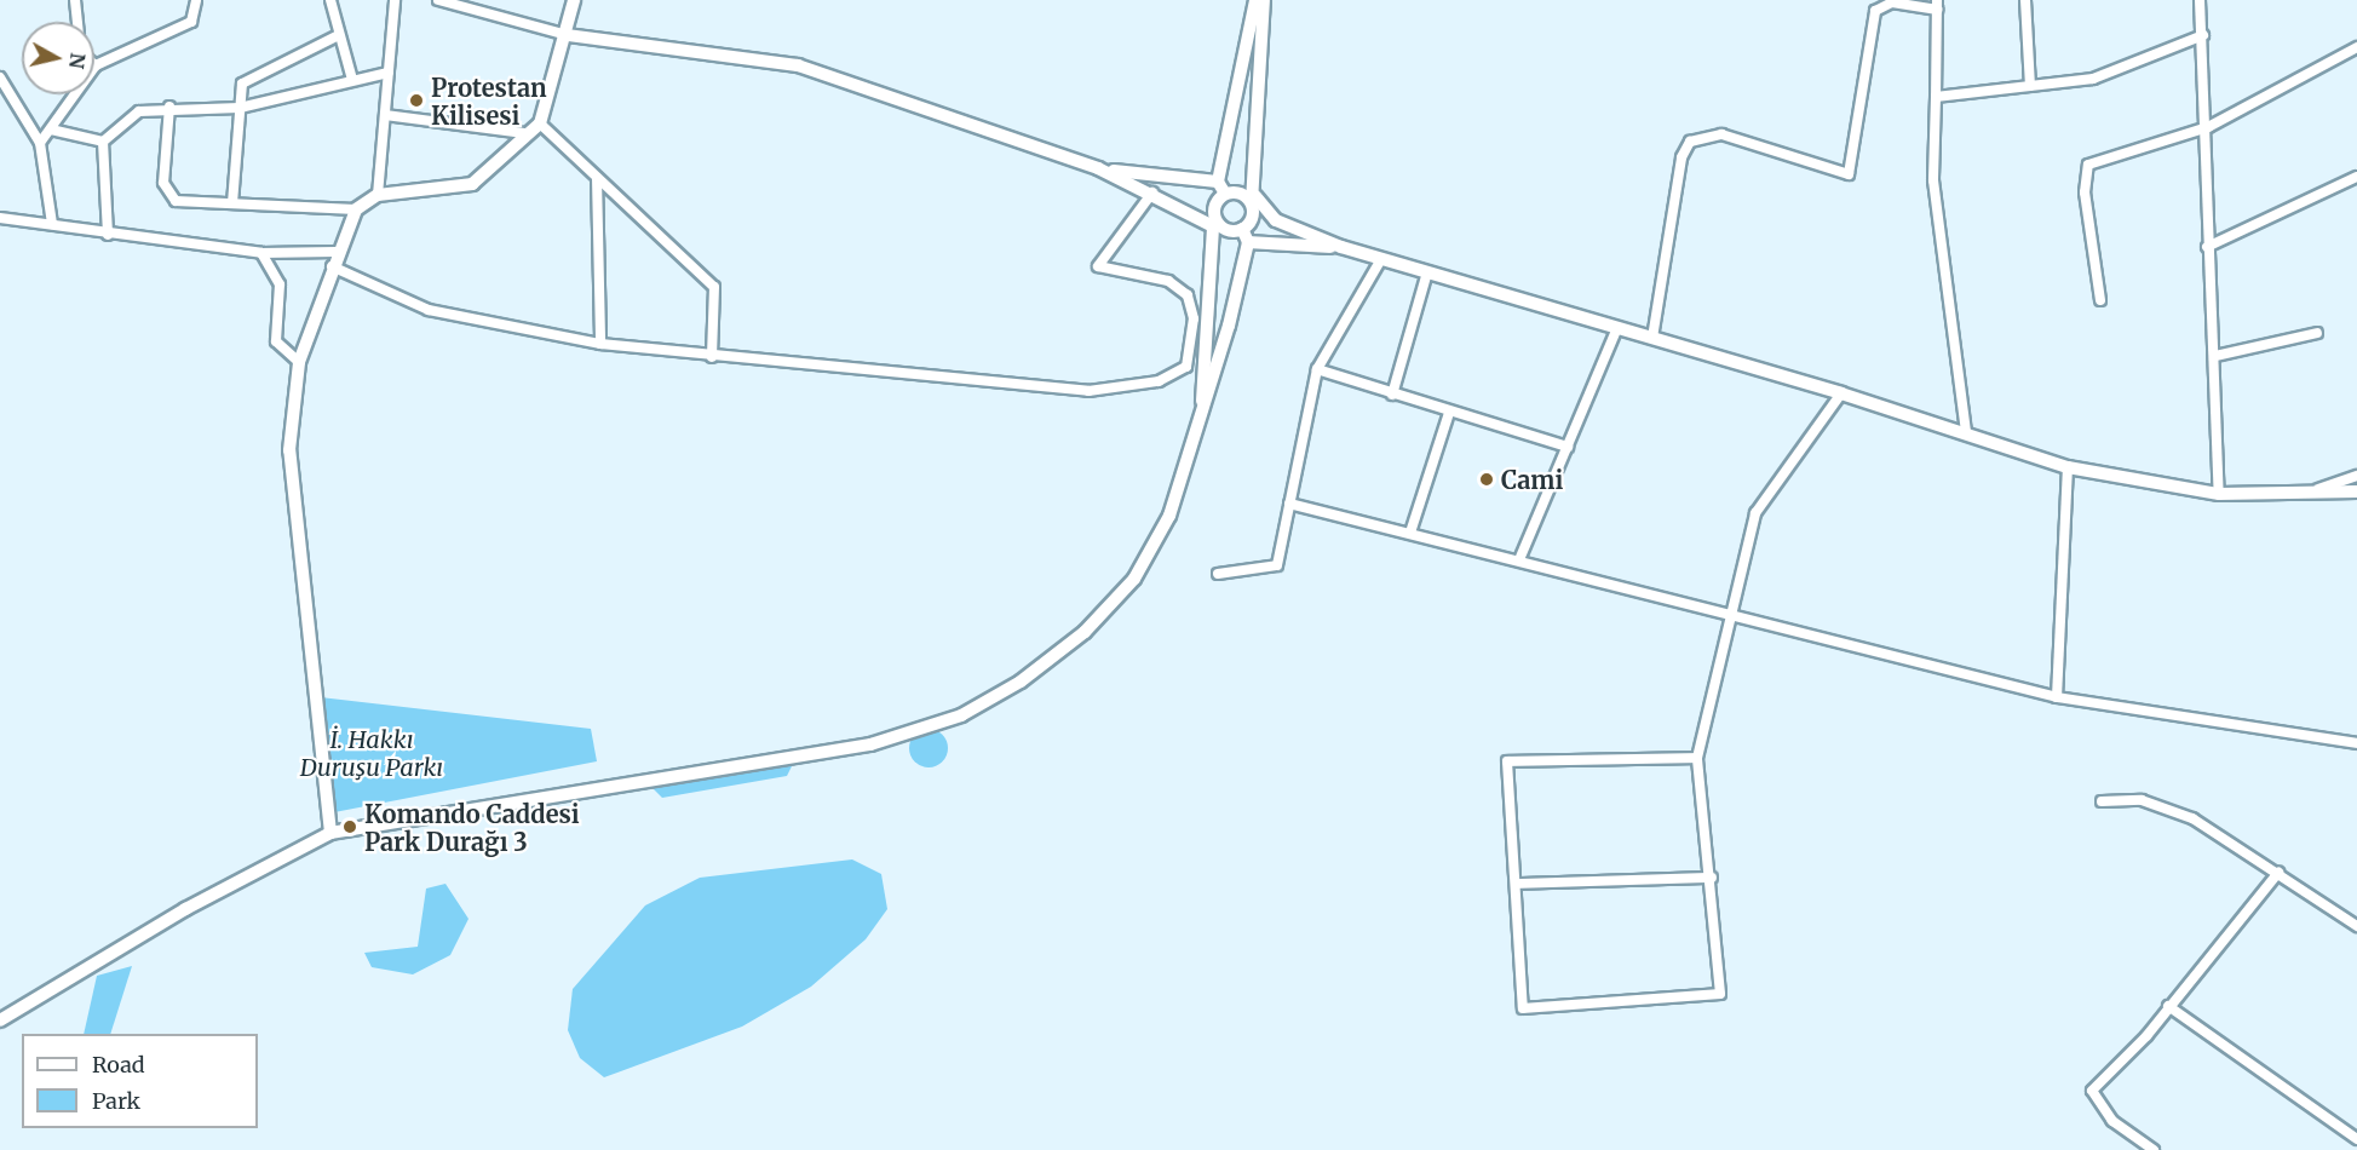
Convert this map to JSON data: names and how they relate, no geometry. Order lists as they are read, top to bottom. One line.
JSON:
{"parks":["İ. Hakkı Duruşu Parkı"],"places":["Protestan Kilisesi","Cami","Komando Caddesi Park Durağı 3"],"legend":["Road","Park"],"north":"right"}
